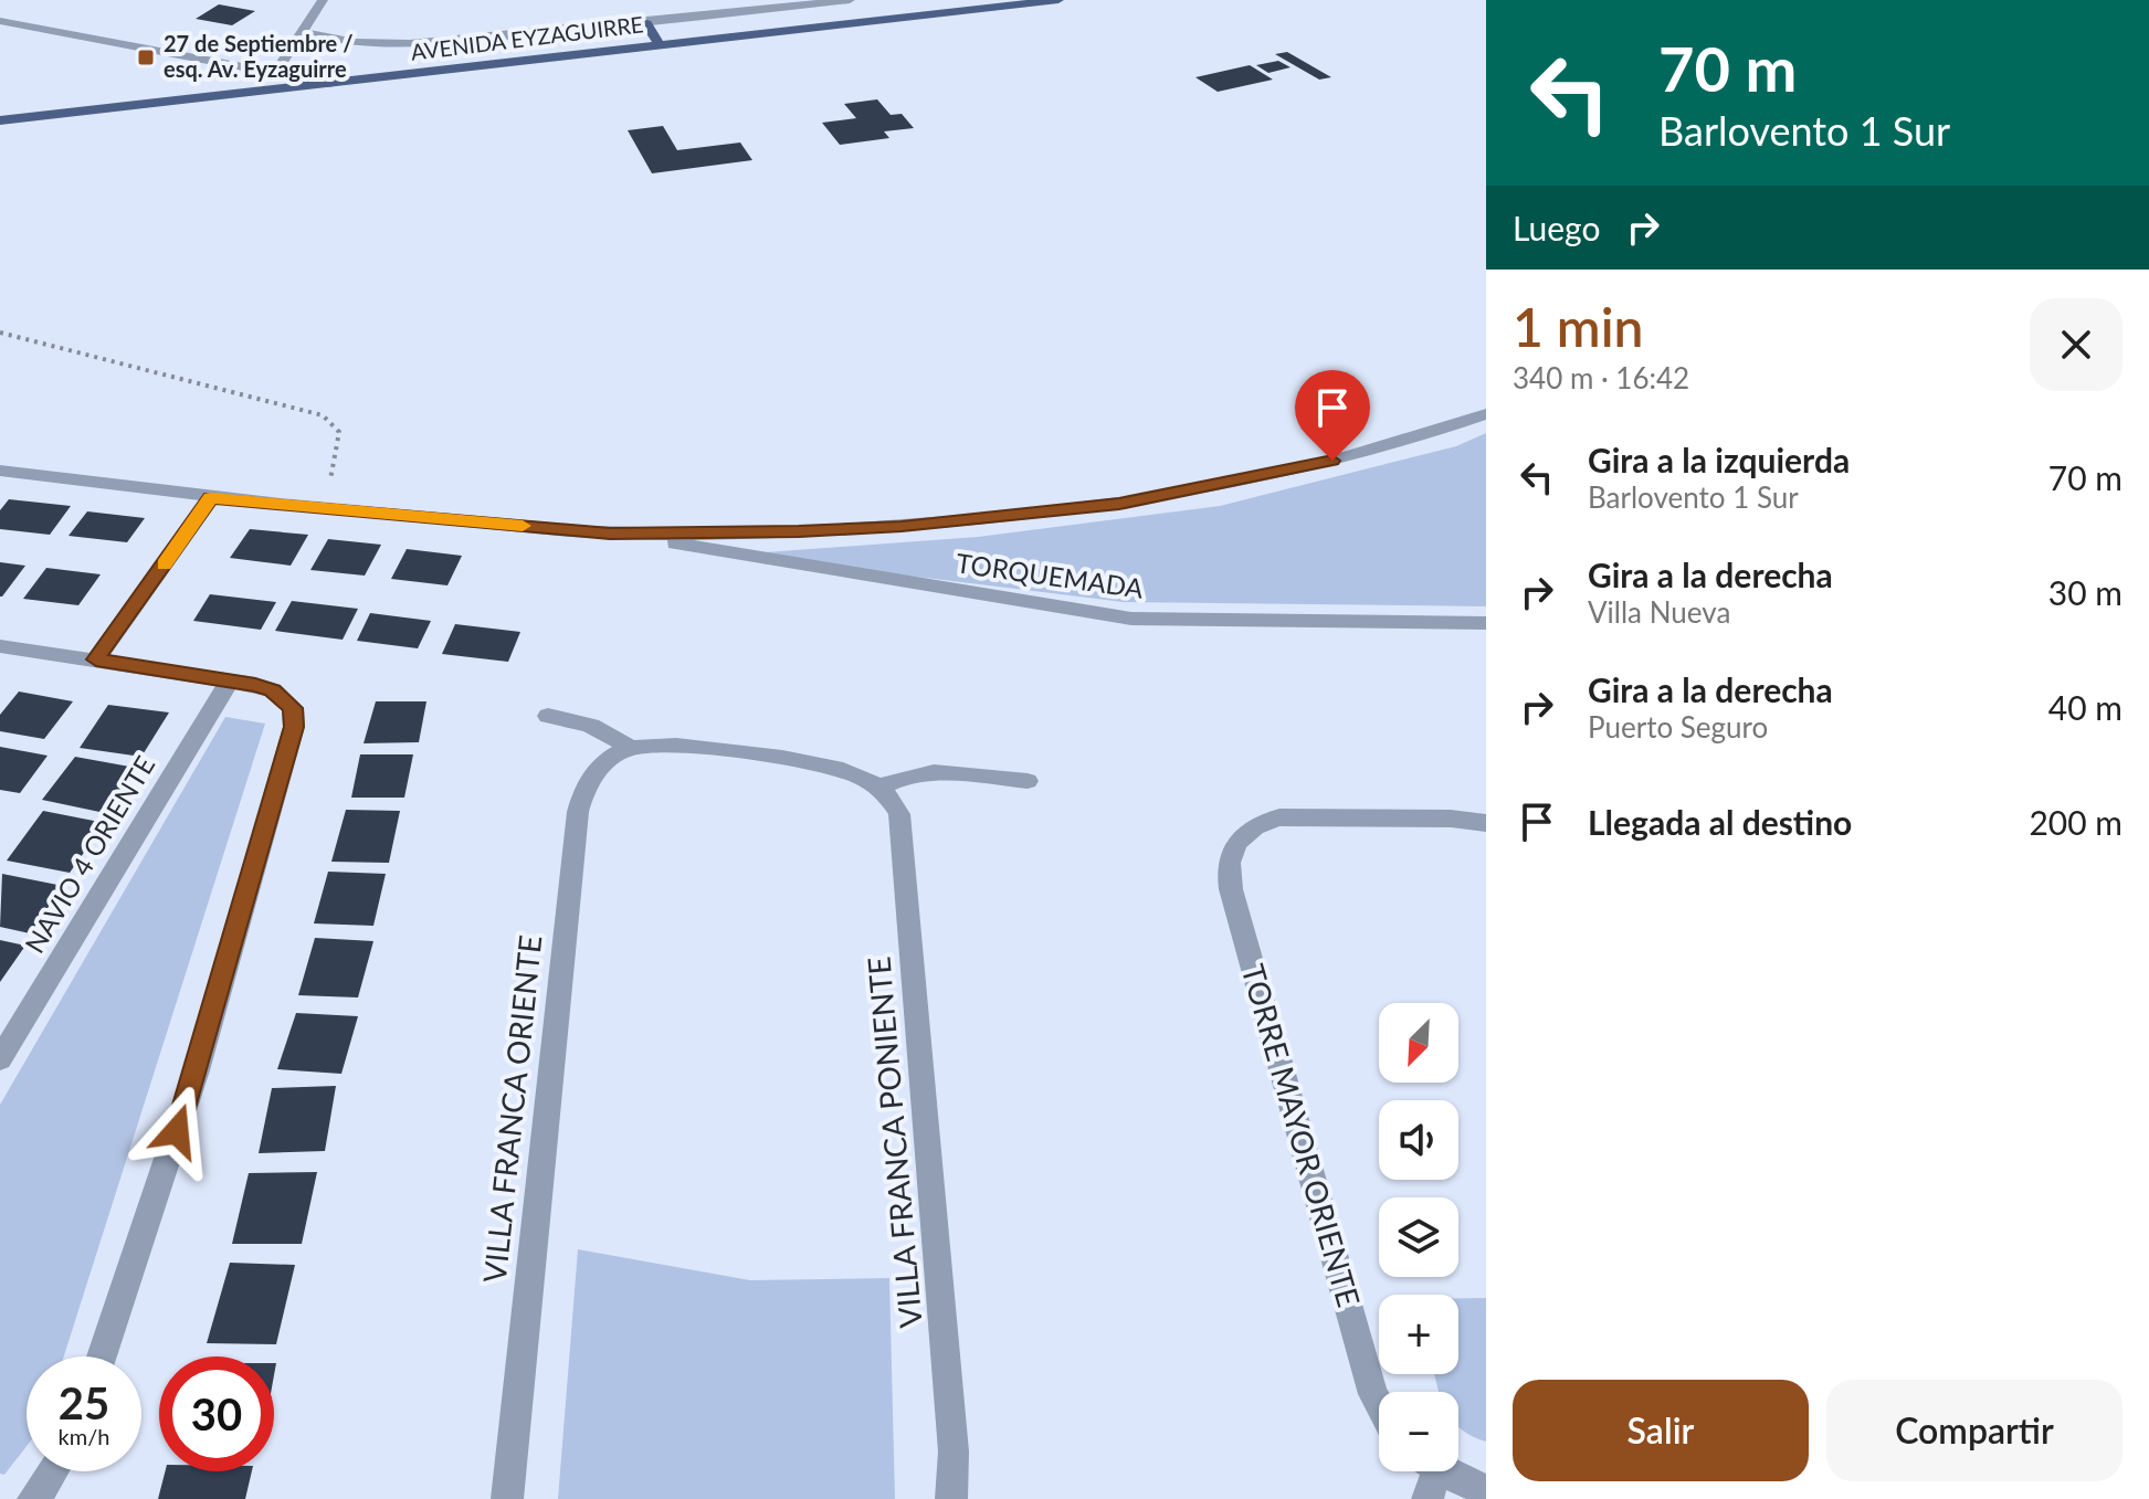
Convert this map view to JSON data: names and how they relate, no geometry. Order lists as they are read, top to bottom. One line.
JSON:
{"streets":{"main road":["AVENIDA EYZAGUIRRE"],"street":["TORQUEMADA","NAVIO 4 ORIENTE","VILLA FRANCA ORIENTE","TORRE MAYOR ORIENTE","VILLA FRANCA PONIENTE"]},"places":{"transit":["27 de Septiembre / esq. Av. Eyzaguirre"]},"north":"bottom left","page":{"turn":["70 m","Barlovento 1 Sur"],"then":"Luego","heading":["1 min","340 m · 16:42"],"list":[{"name":"Gira a la izquierda","note":"Barlovento 1 Sur","value":"70 m"},{"name":"Gira a la derecha","note":"Villa Nueva","value":"30 m"},{"name":"Gira a la derecha","note":"Puerto Seguro","value":"40 m"},{"name":"Llegada al destino","value":"200 m"}],"map_buttons":["+","−"],"speed":"25 km/h","limit":"30","buttons":["Salir","Compartir"]}}
